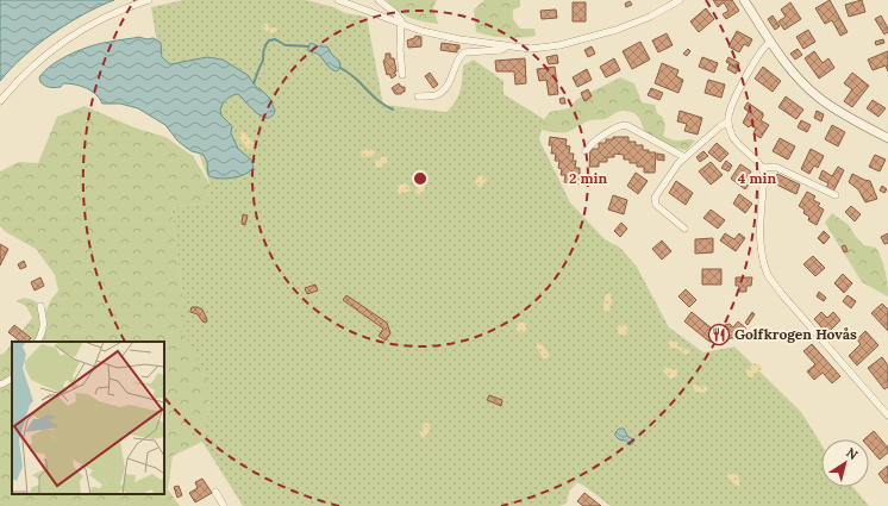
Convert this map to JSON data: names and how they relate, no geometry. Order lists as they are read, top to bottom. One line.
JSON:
{"places":{"restaurant":["Golfkrogen Hovås"]},"north":"top right","rings":["2 min","4 min"]}
